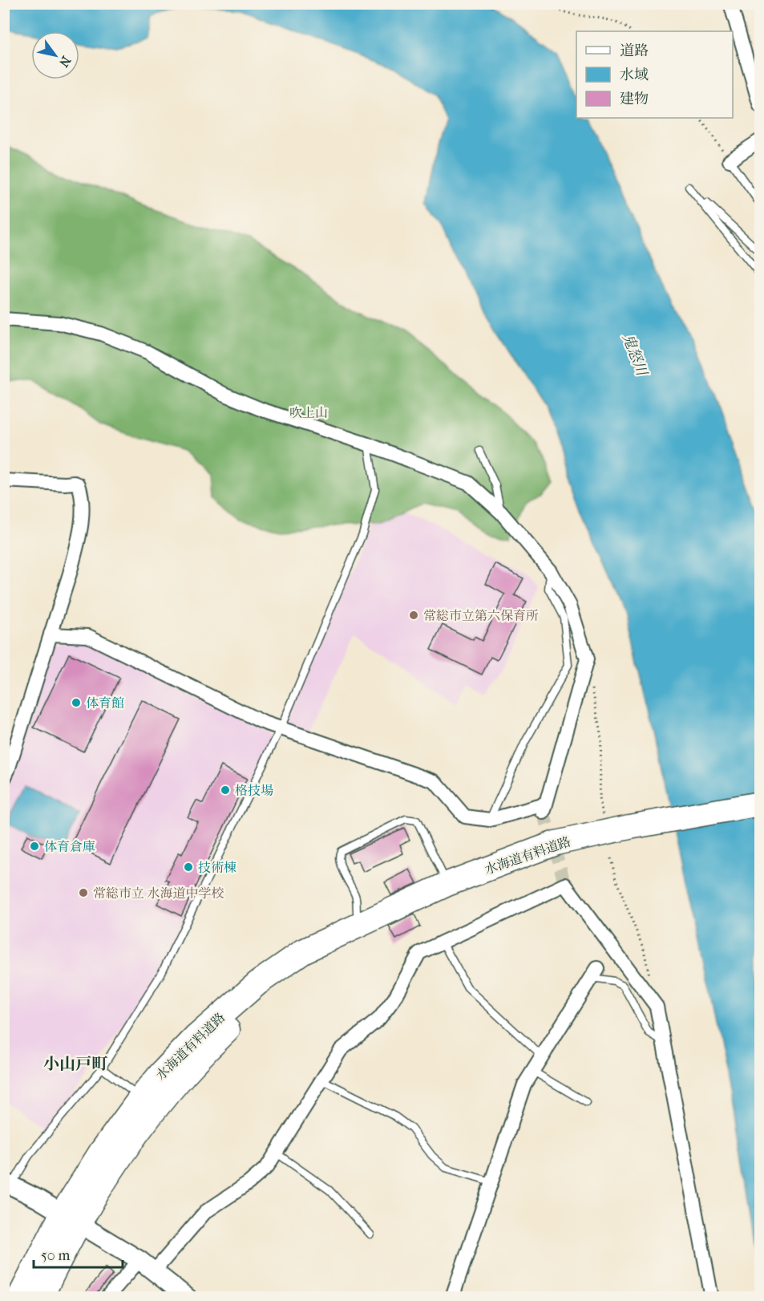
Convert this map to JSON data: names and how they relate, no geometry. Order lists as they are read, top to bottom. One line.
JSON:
{"streets":{"highway":["水海道有料道路"]},"districts":["小山戸町"],"water":["鬼怒川"],"parks":["吹上山"],"places":["常総市立第六保育所","体育館","格技場","体育倉庫","技術棟","常総市立 水海道中学校"],"legend":["道路","水域","建物"],"scale_bar":"50 m","north":"bottom right"}
